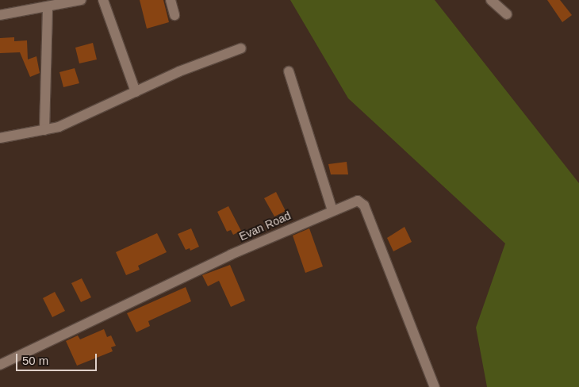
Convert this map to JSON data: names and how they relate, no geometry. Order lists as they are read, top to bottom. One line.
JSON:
{"streets":{"street":["Evan Road"]},"scale_bar":"50 m"}
